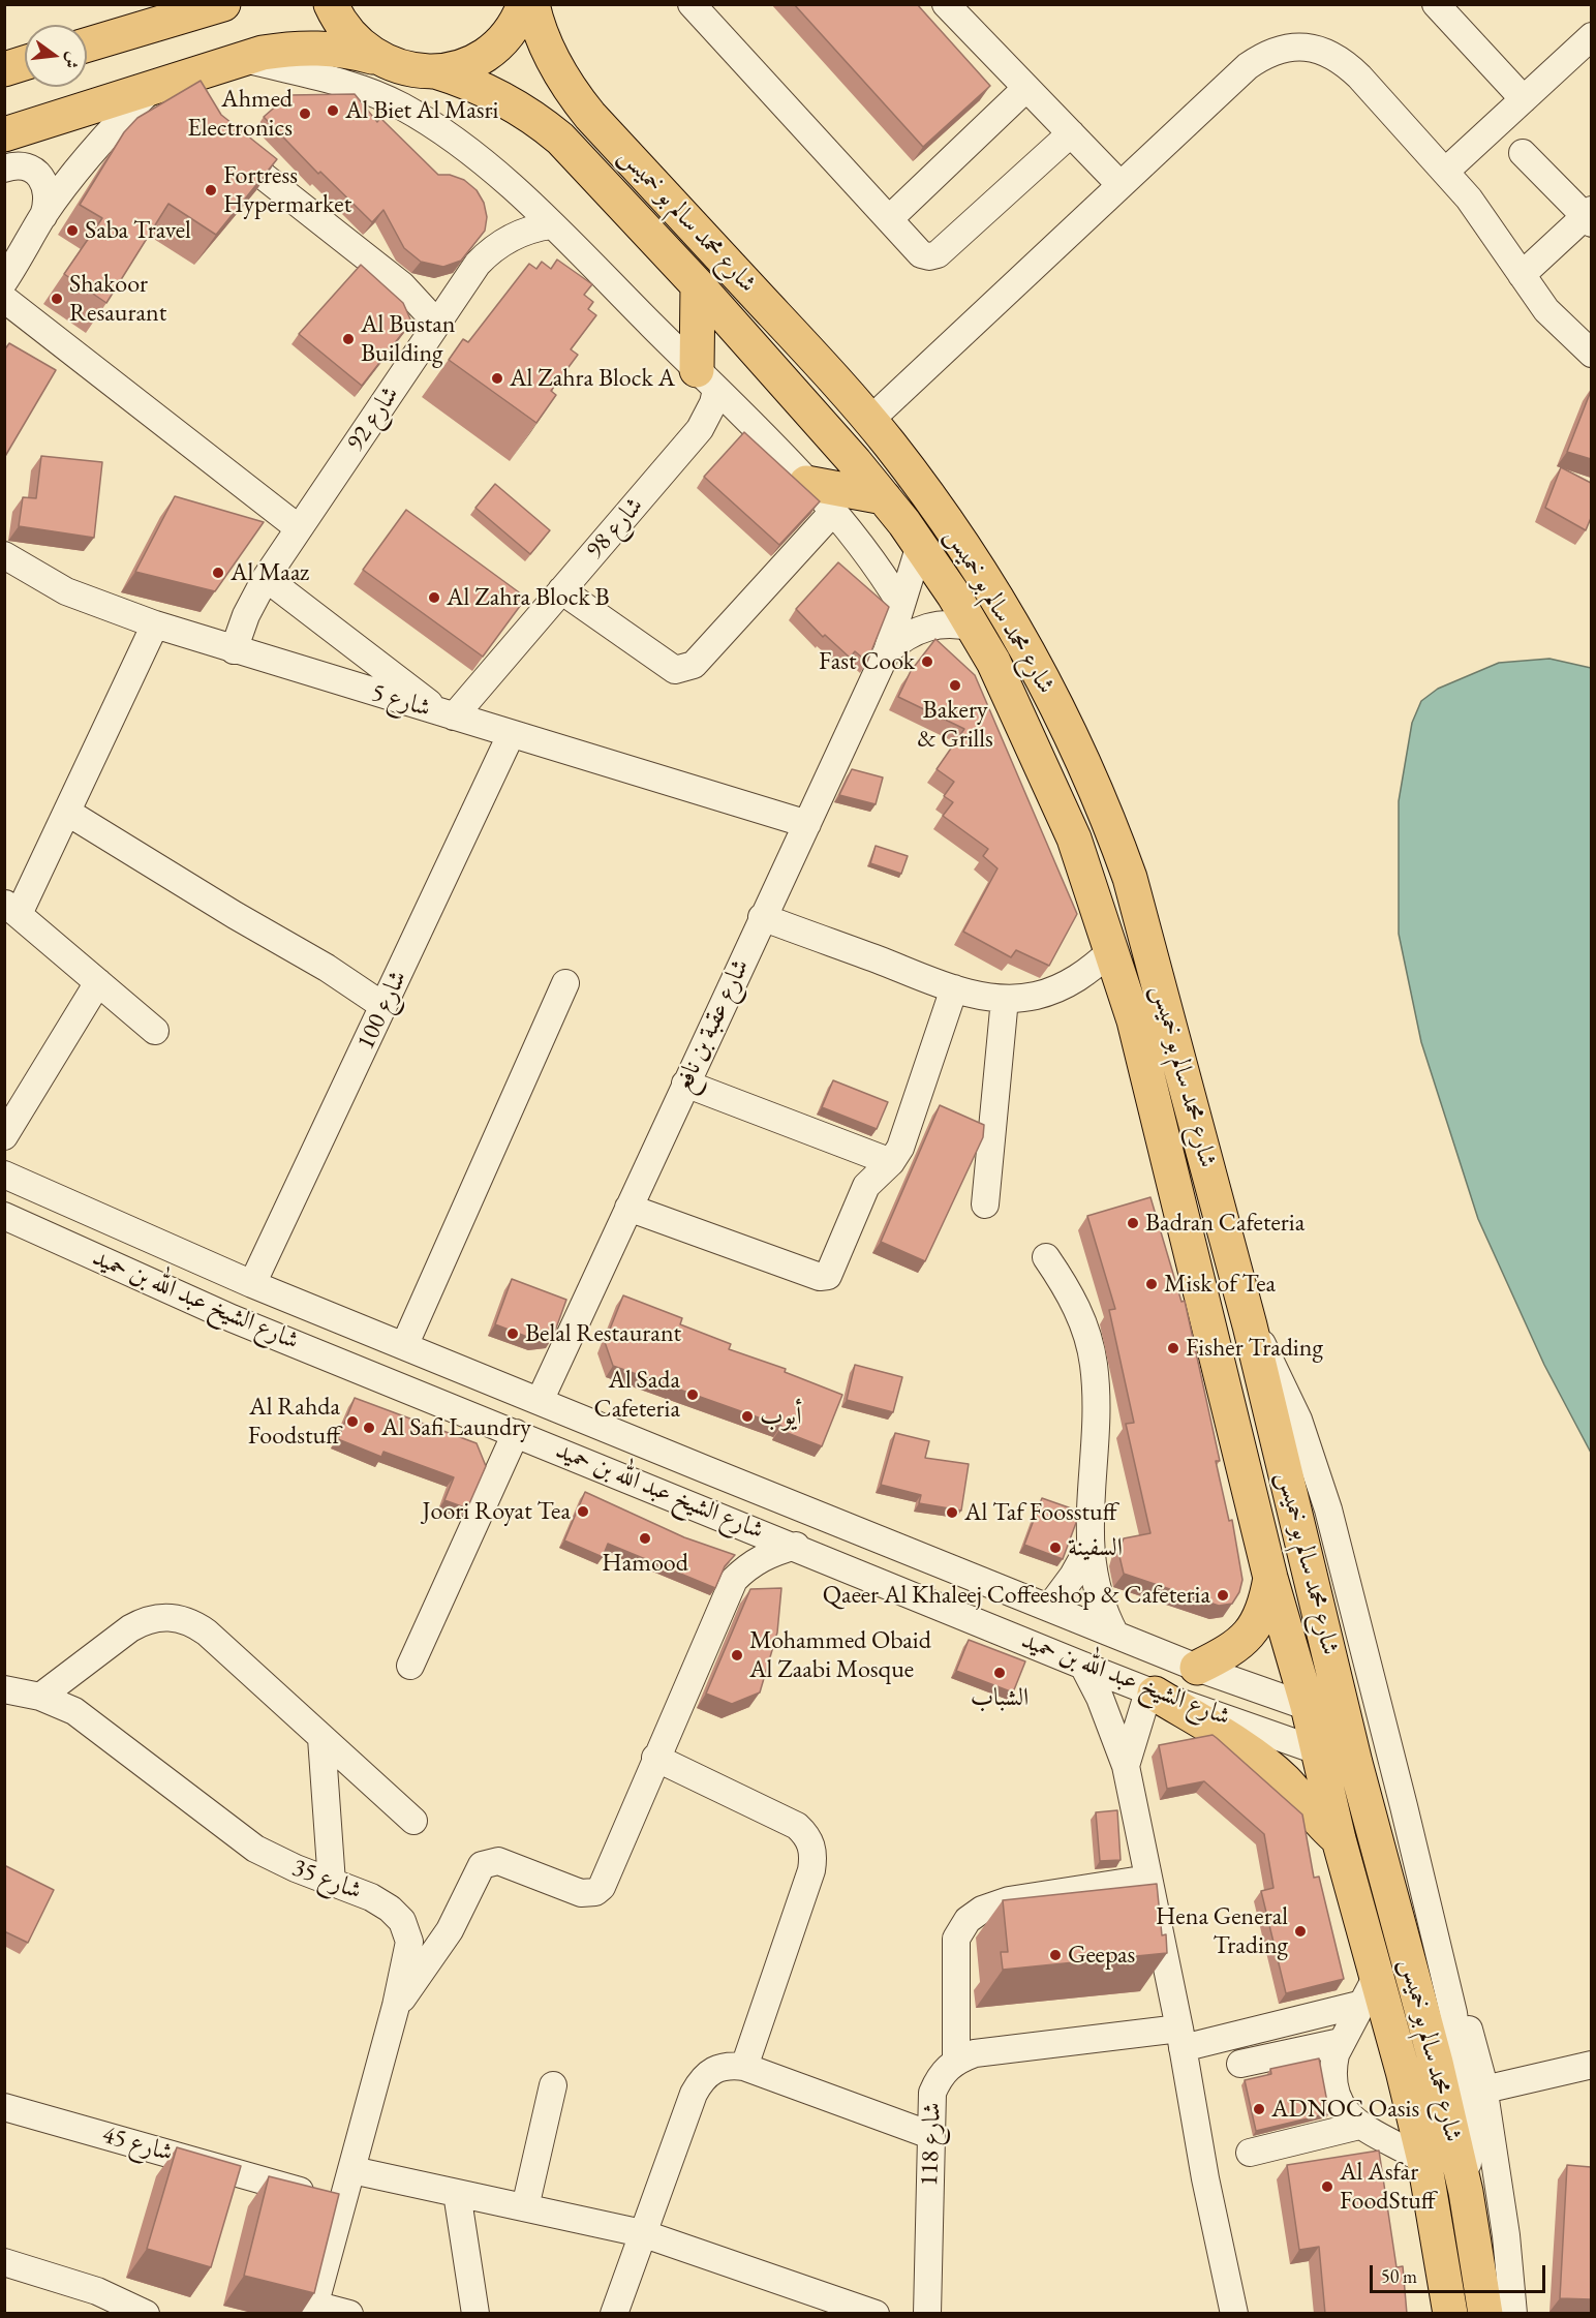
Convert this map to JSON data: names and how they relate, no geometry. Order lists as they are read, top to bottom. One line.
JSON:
{"streets":{"main road":["شارع محمد سالم بو خميس"],"street":["شارع 92","شارع 98","شارع 5","شارع 100","شارع عقبة بن نافع","شارع الشيخ عبد الله بن حميد","شارع 35","شارع 45","شارع 118"]},"crossings":[["شارع محمد سالم بو خميس","شارع عقبة بن نافع"],["شارع محمد سالم بو خميس","شارع الشيخ عبد الله بن حميد"],["شارع 92","شارع 5"],["شارع 98","شارع 5"],["شارع 5","شارع 100"],["شارع 5","شارع عقبة بن نافع"],["شارع 100","شارع الشيخ عبد الله بن حميد"],["شارع عقبة بن نافع","شارع الشيخ عبد الله بن حميد"],["شارع 35","شارع 45"]],"places":["Al Biet Al Masri","Ahmed Electronics","Fortress Hypermarket","Saba Travel","Shakoor Resaurant","Al Bustan Building","Al Zahra Block A","Al Maaz","Al Zahra Block B","Fast Cook","Bakery & Grills","Badran Cafeteria","Misk of Tea","Belal Restaurant","Fisher Trading","Al Sada Cafeteria","أيوب","Al Rahda Foodstuff","Al Safi Laundry","Joori Royat Tea","Al Taf Foosstuff","Hamood","السفينة","Qaeer Al Khaleej Coffeeshop & Cafeteria","Mohammed Obaid Al Zaabi Mosque","الشباب","Hena General Trading","Geepas","ADNOC Oasis","Al Asfar FoodStuff"],"scale_bar":"50 m","north":"right"}
